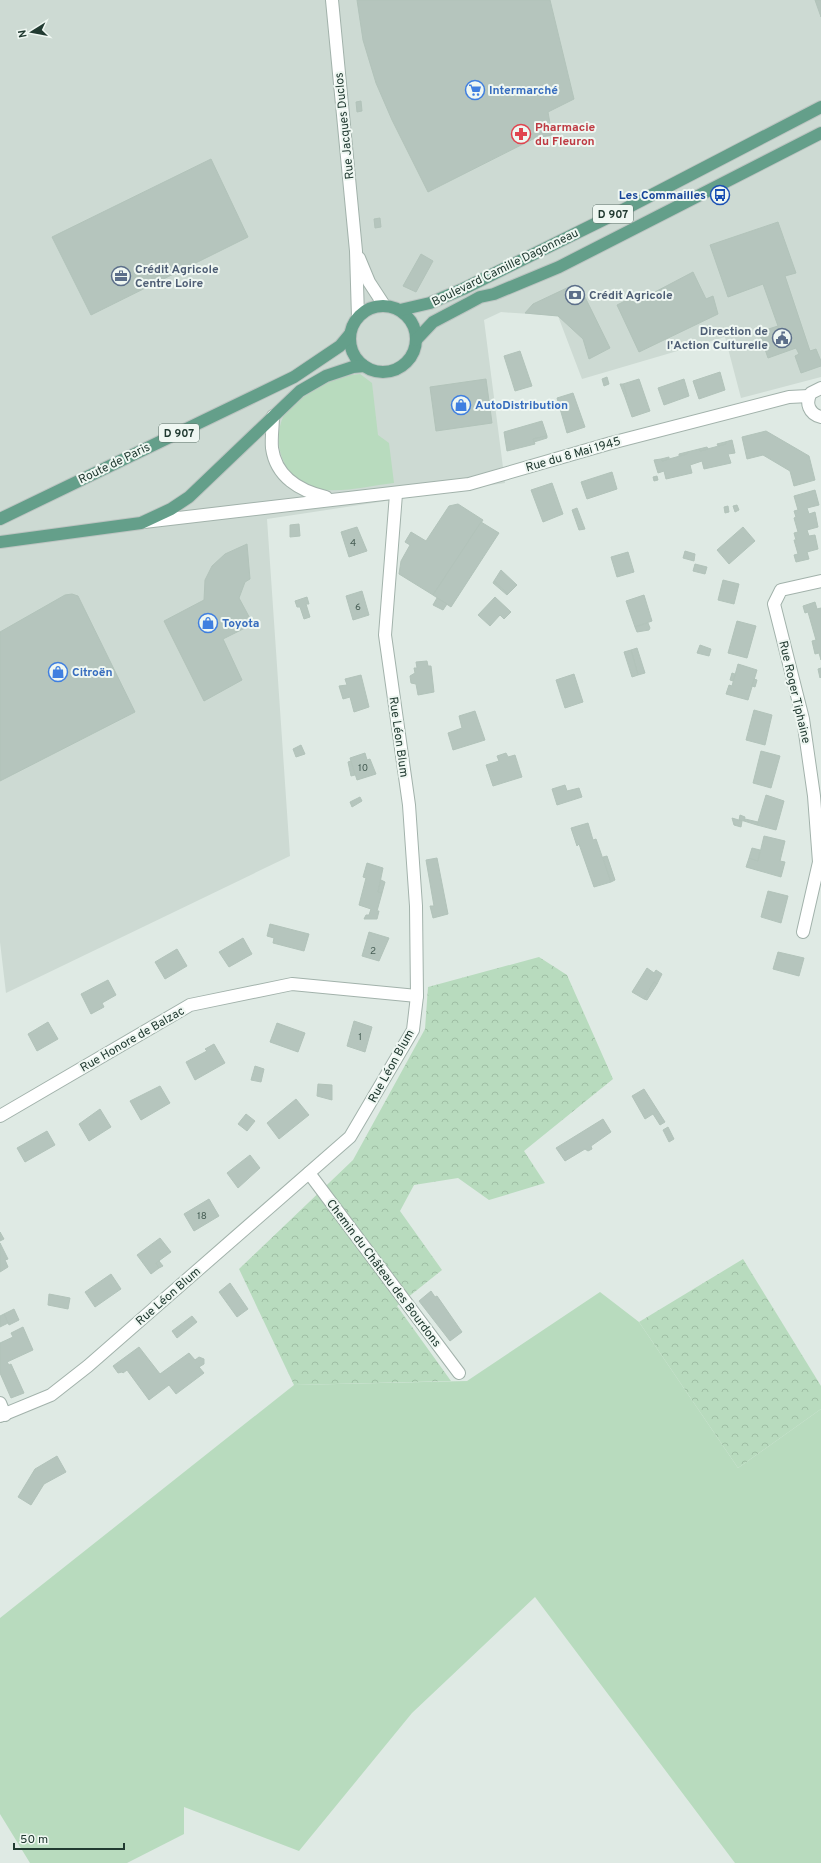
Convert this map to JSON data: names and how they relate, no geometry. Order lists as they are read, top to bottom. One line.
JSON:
{"streets":{"main road":["D 907","Boulevard Camille Dagonneau","Route de Paris"],"street":["Rue Jacques Duclos","Rue du 8 Mai 1945","Rue Roger Tiphaine","Rue Léon Blum","Rue Honore de Balzac","Chemin du Château des Bourdons"]},"crossings":[["Rue Jacques Duclos","Boulevard Camille Dagonneau"],["Rue Jacques Duclos","Route de Paris"],["Boulevard Camille Dagonneau","Route de Paris"],["Rue du 8 Mai 1945","Rue Léon Blum"],["Rue Léon Blum","Rue Honore de Balzac"],["Rue Léon Blum","Chemin du Château des Bourdons"]],"places":{"supermarket":["Intermarché"],"pharmacy":["Pharmacie du Fleuron"],"bus stop":["Les Commailles"],"office":["Crédit Agricole Centre Loire"],"bank":["Crédit Agricole"],"public building":["Direction de l'Action Culturelle"],"shop":["AutoDistribution","Toyota","Citroën"]},"house_numbers":["4","6","10","2","1","18"],"scale_bar":"50 m","north":"left"}
